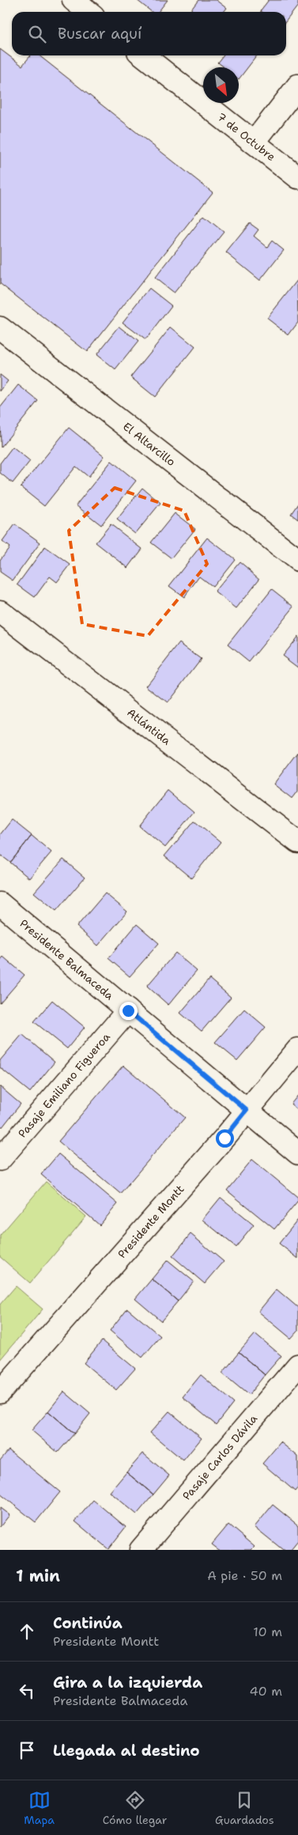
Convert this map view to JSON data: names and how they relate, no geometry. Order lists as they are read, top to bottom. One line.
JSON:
{"streets":{"street":["7 de Octubre","El Altarcillo","Atlántida","Presidente Balmaceda","Pasaje Emiliano Figueroa","Presidente Montt","Pasaje Carlos Dávila"]},"crossings":[["Presidente Balmaceda","Pasaje Emiliano Figueroa"],["Presidente Balmaceda","Presidente Montt"]],"north":"bottom right","page":{"search":"Buscar aquí","heading":["1 min","A pie · 50 m"],"list":[["Continúa","Presidente Montt","10 m"],["Gira a la izquierda","Presidente Balmaceda","40 m"],"Llegada al destino"],"nav":["Mapa","Cómo llegar","Guardados"]}}
